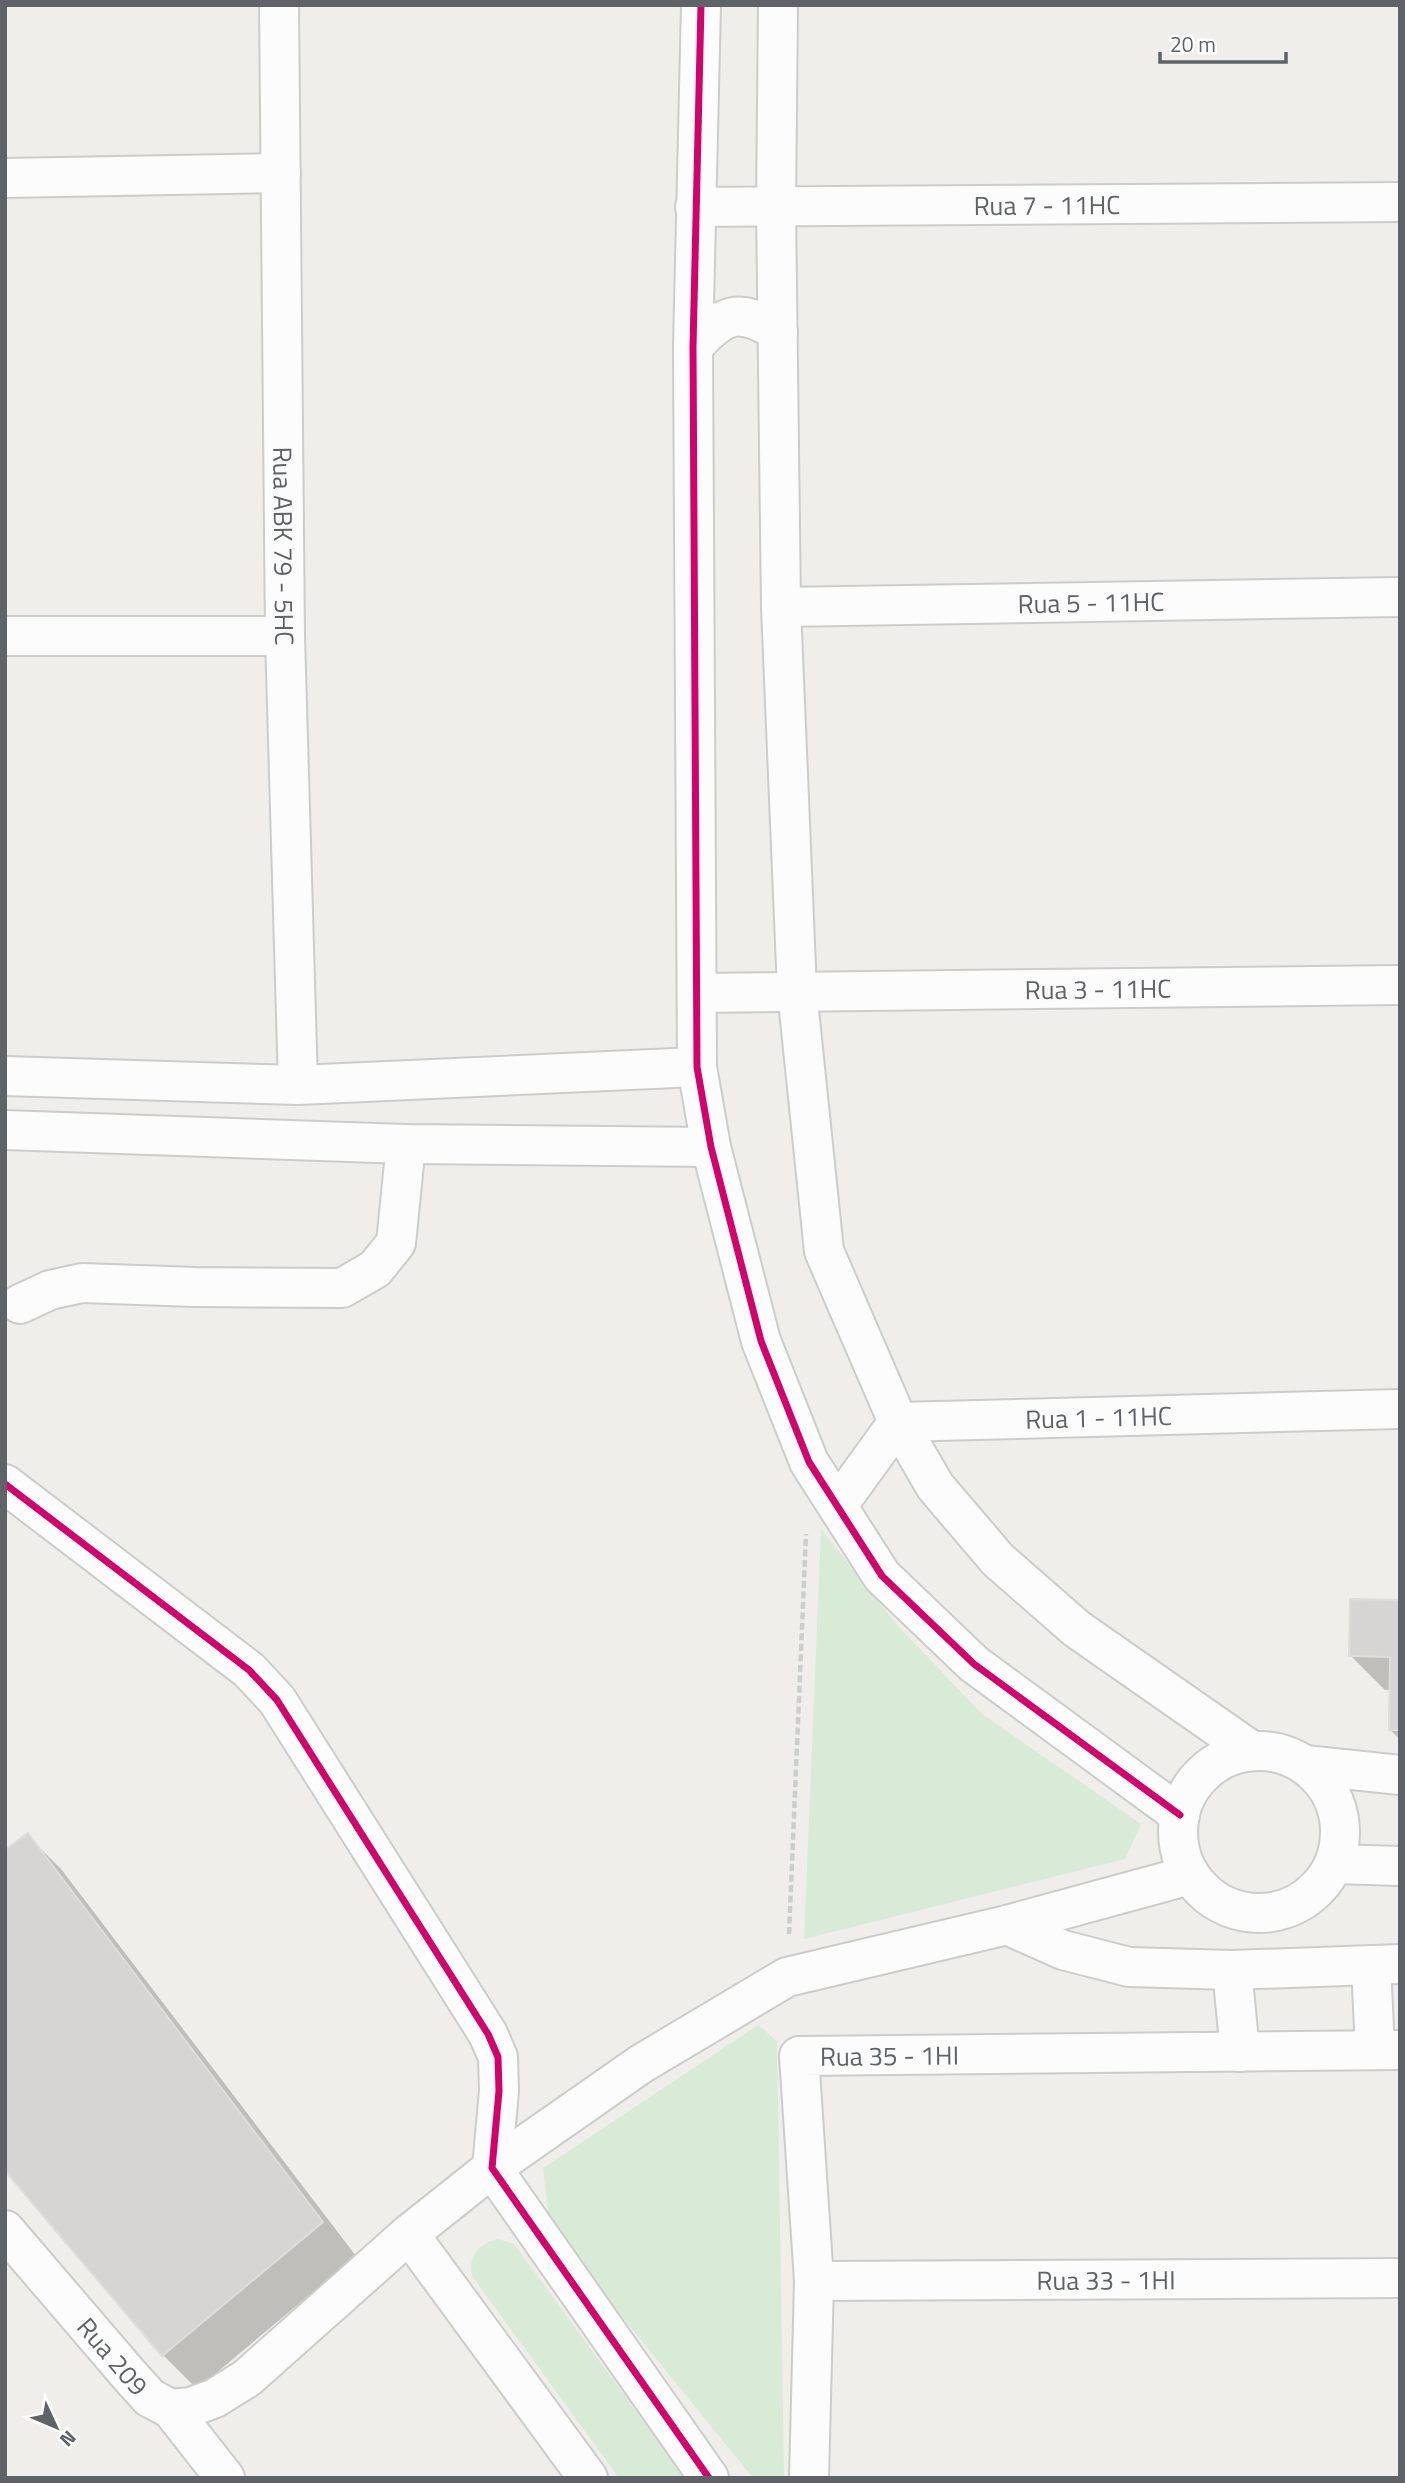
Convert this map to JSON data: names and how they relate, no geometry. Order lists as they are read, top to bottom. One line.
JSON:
{"streets":{"street":["Rua 7 - 11HC","Rua ABK 79 - 5HC","Rua 5 - 11HC","Rua 3 - 11HC","Rua 1 - 11HC","Rua 35 - 1HI","Rua 33 - 1HI","Rua 209"]},"crossings":[["Rua 35 - 1HI","Rua 33 - 1HI"]],"scale_bar":"20 m","north":"bottom right"}
